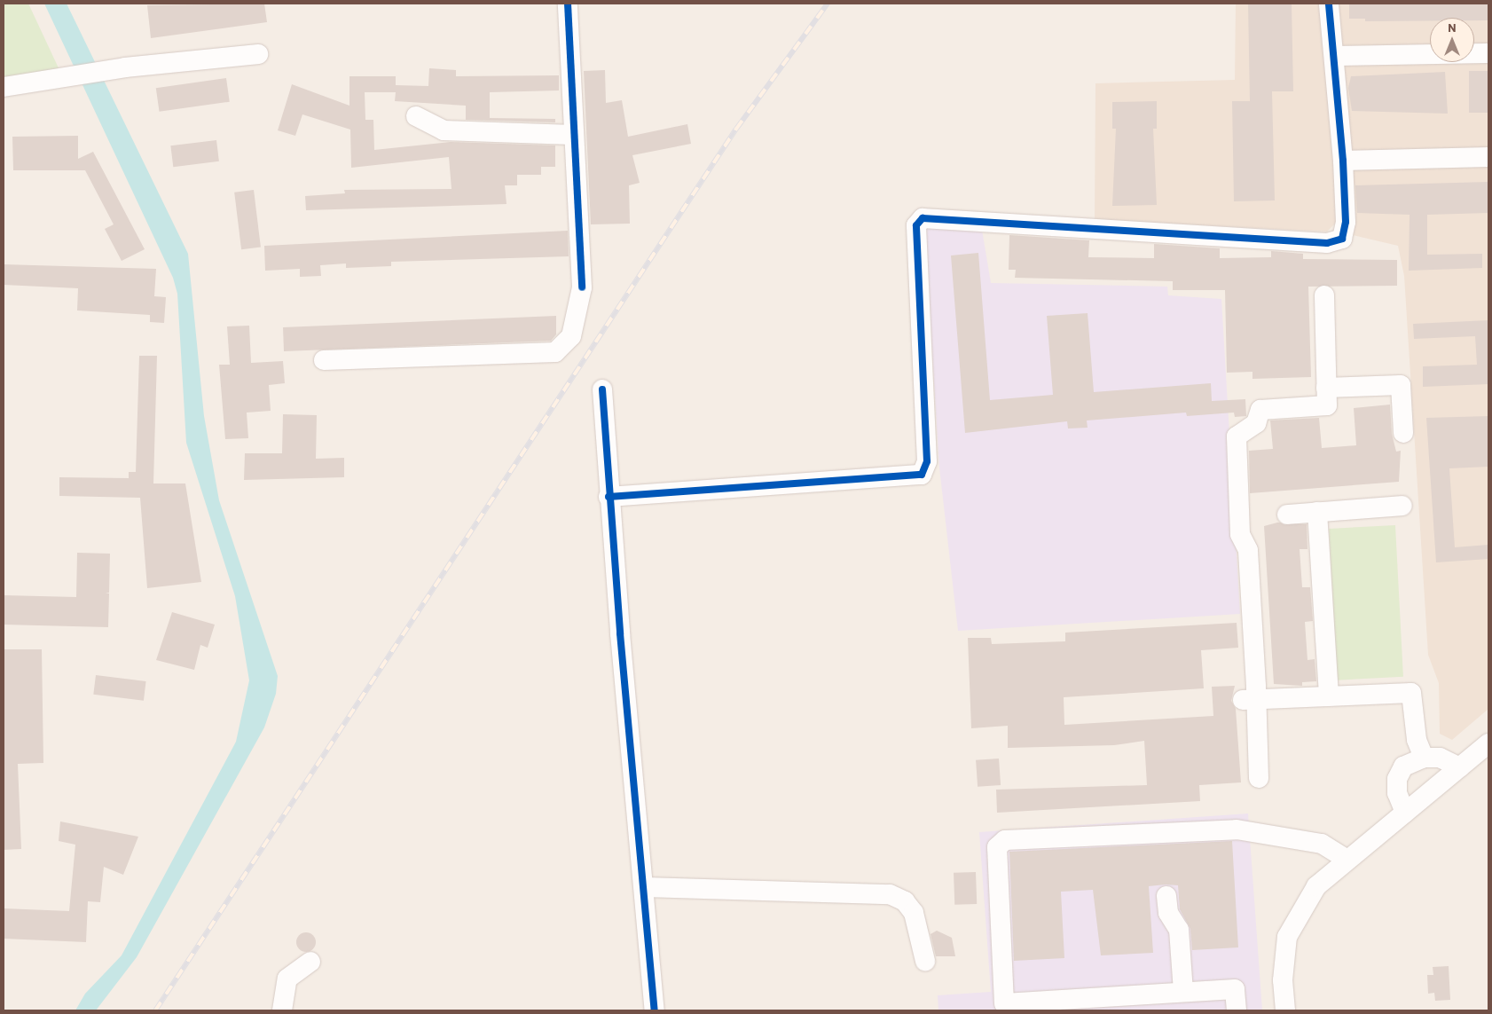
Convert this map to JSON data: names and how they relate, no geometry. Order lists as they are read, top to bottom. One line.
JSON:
{"north":"top"}
